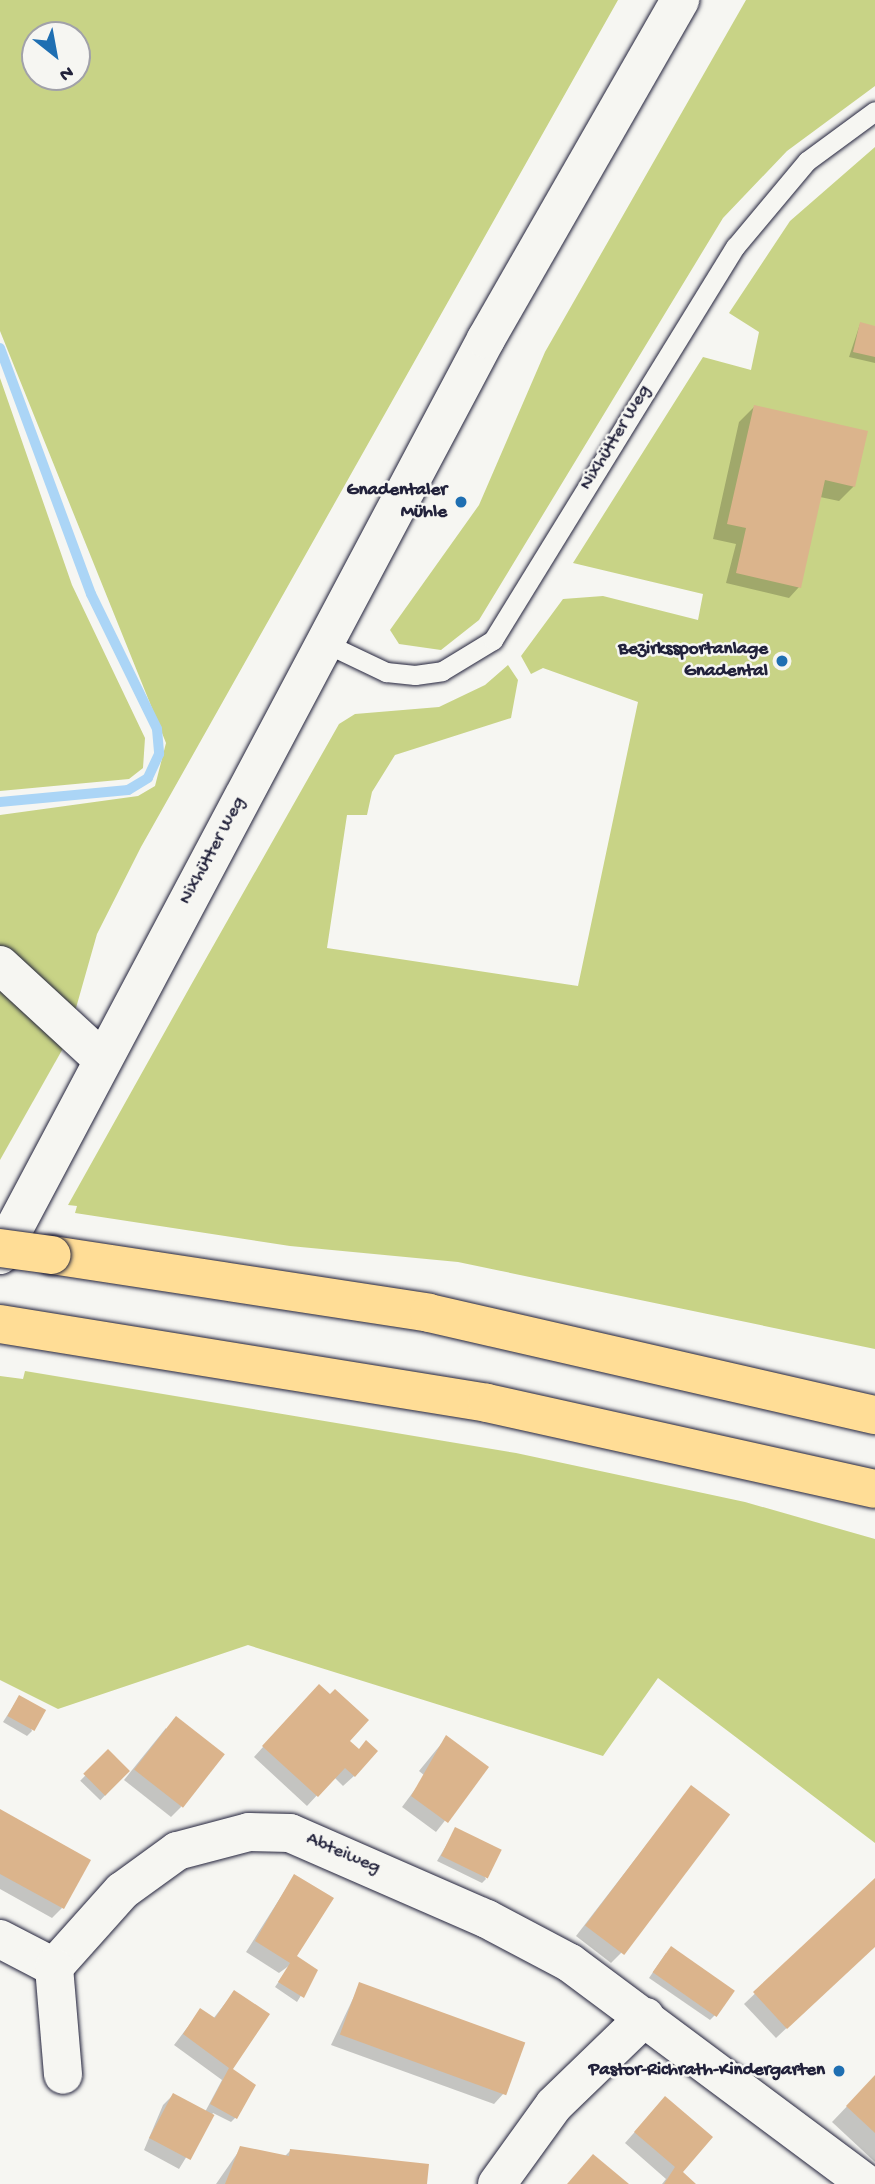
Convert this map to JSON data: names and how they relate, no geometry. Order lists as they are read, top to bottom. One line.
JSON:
{"streets":{"street":["Nixhütter Weg","Abteiweg"]},"places":["Gnadentaler Mühle","Bezirkssportanlage Gnadental","Pastor-Richrath-Kindergarten"],"north":"bottom right"}
